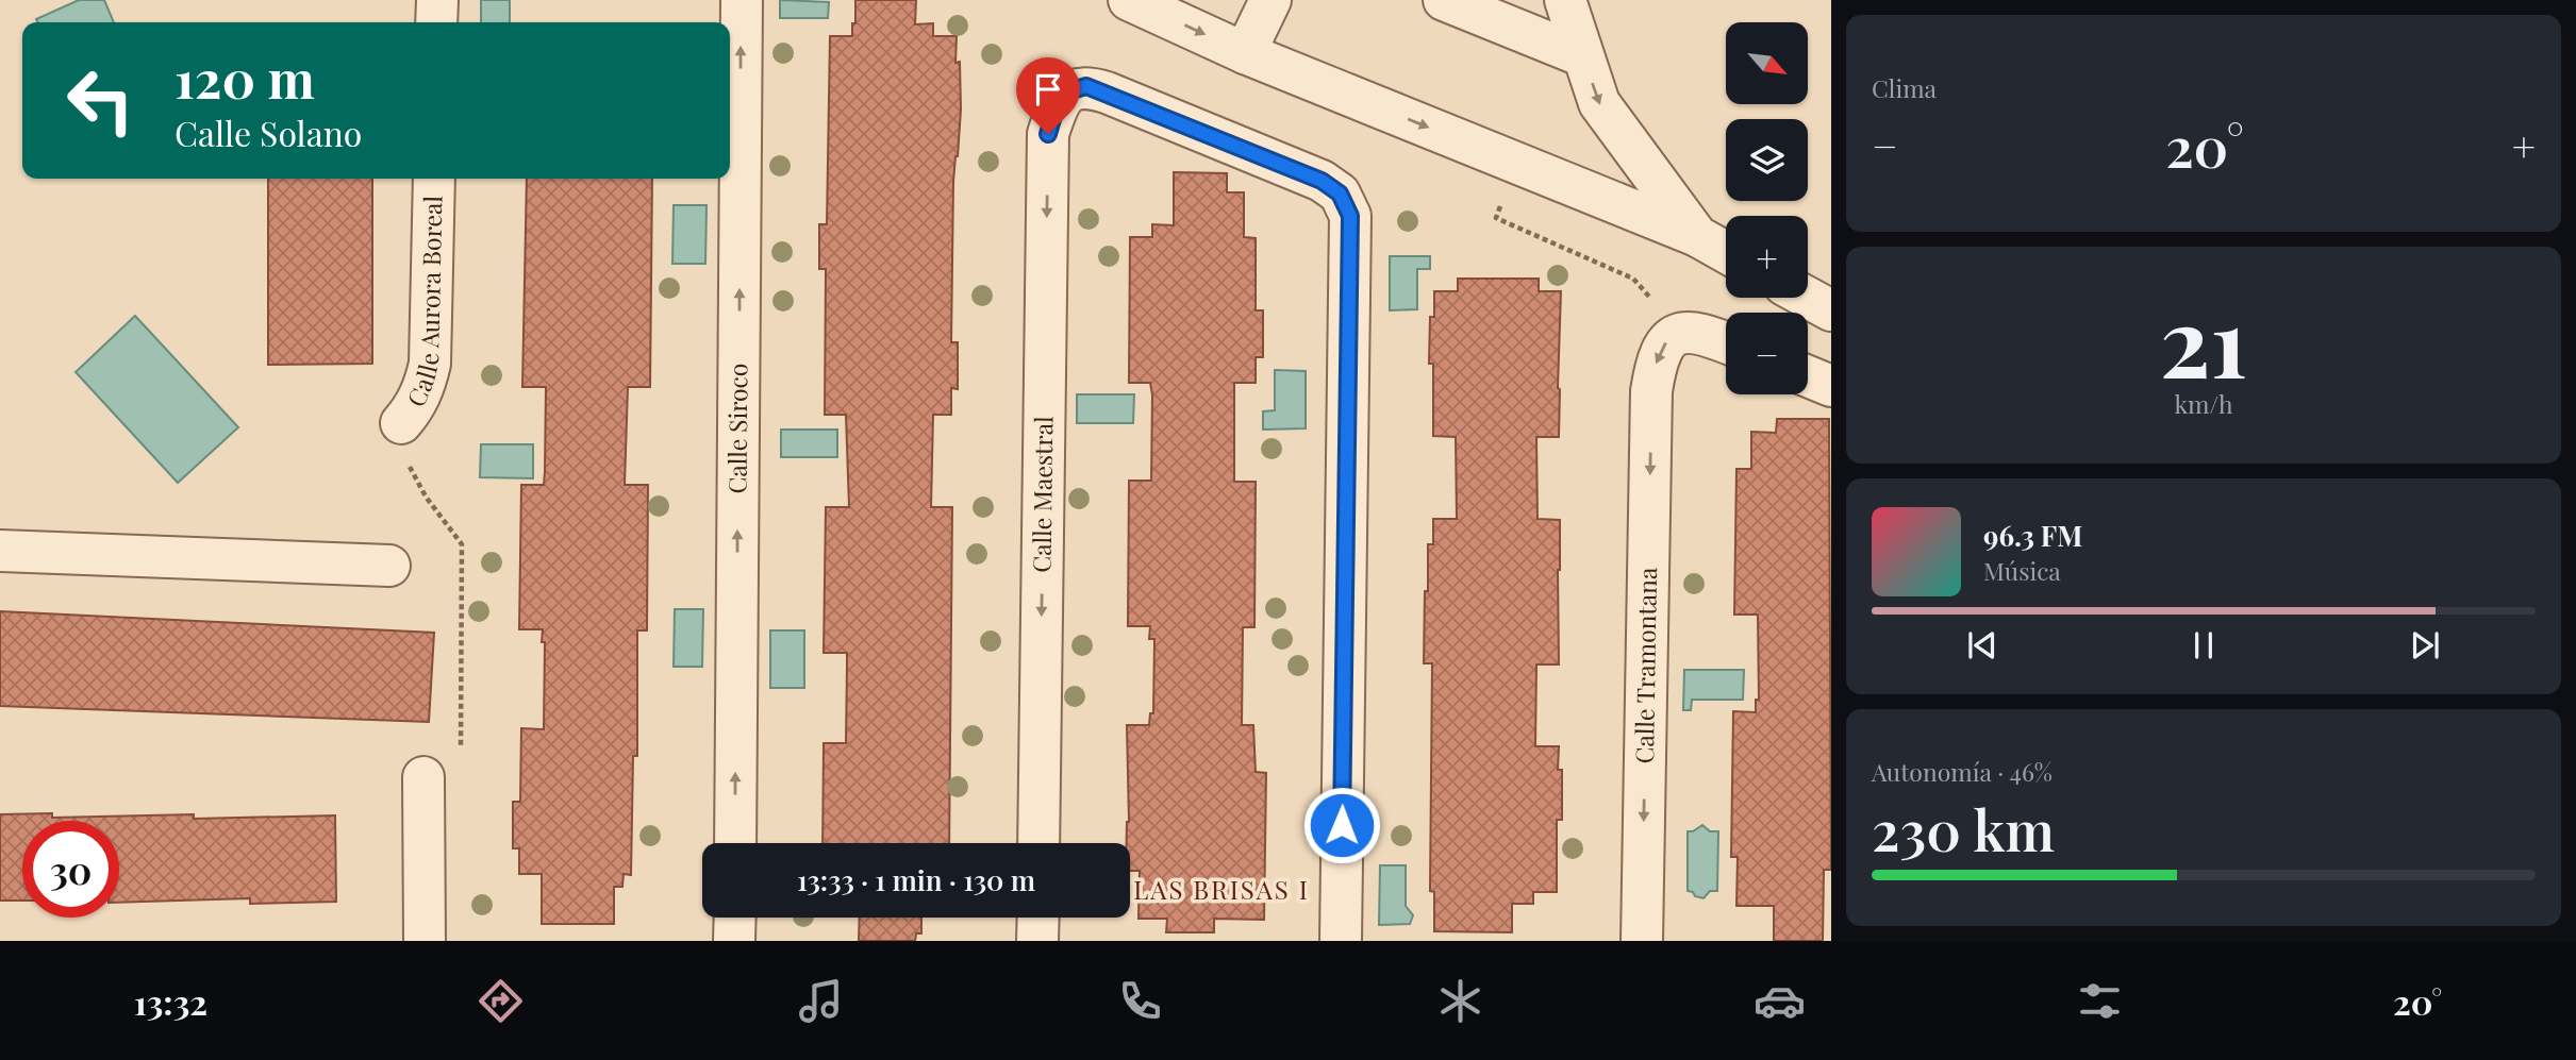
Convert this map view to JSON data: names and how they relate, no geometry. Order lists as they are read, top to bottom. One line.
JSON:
{"streets":{"street":["Calle Aurora Boreal","Calle Siroco","Calle Maestral","Calle Tramontana"]},"one_way":["Calle Siroco","Calle Tramontana"],"districts":["LAS BRISAS I"],"north":"bottom right","page":{"tile":["Clima",["21","km/h"],["Autonomía · 46%","230 km"]],"map_buttons":["+","−"],"turn":["120 m","Calle Solano"],"heat":["−","20°","+"],"song":["96.3 FM","Música"],"limit":"30","trip":"13:33 · 1 min · 130 m","tabs":["13:32","20°"]}}
